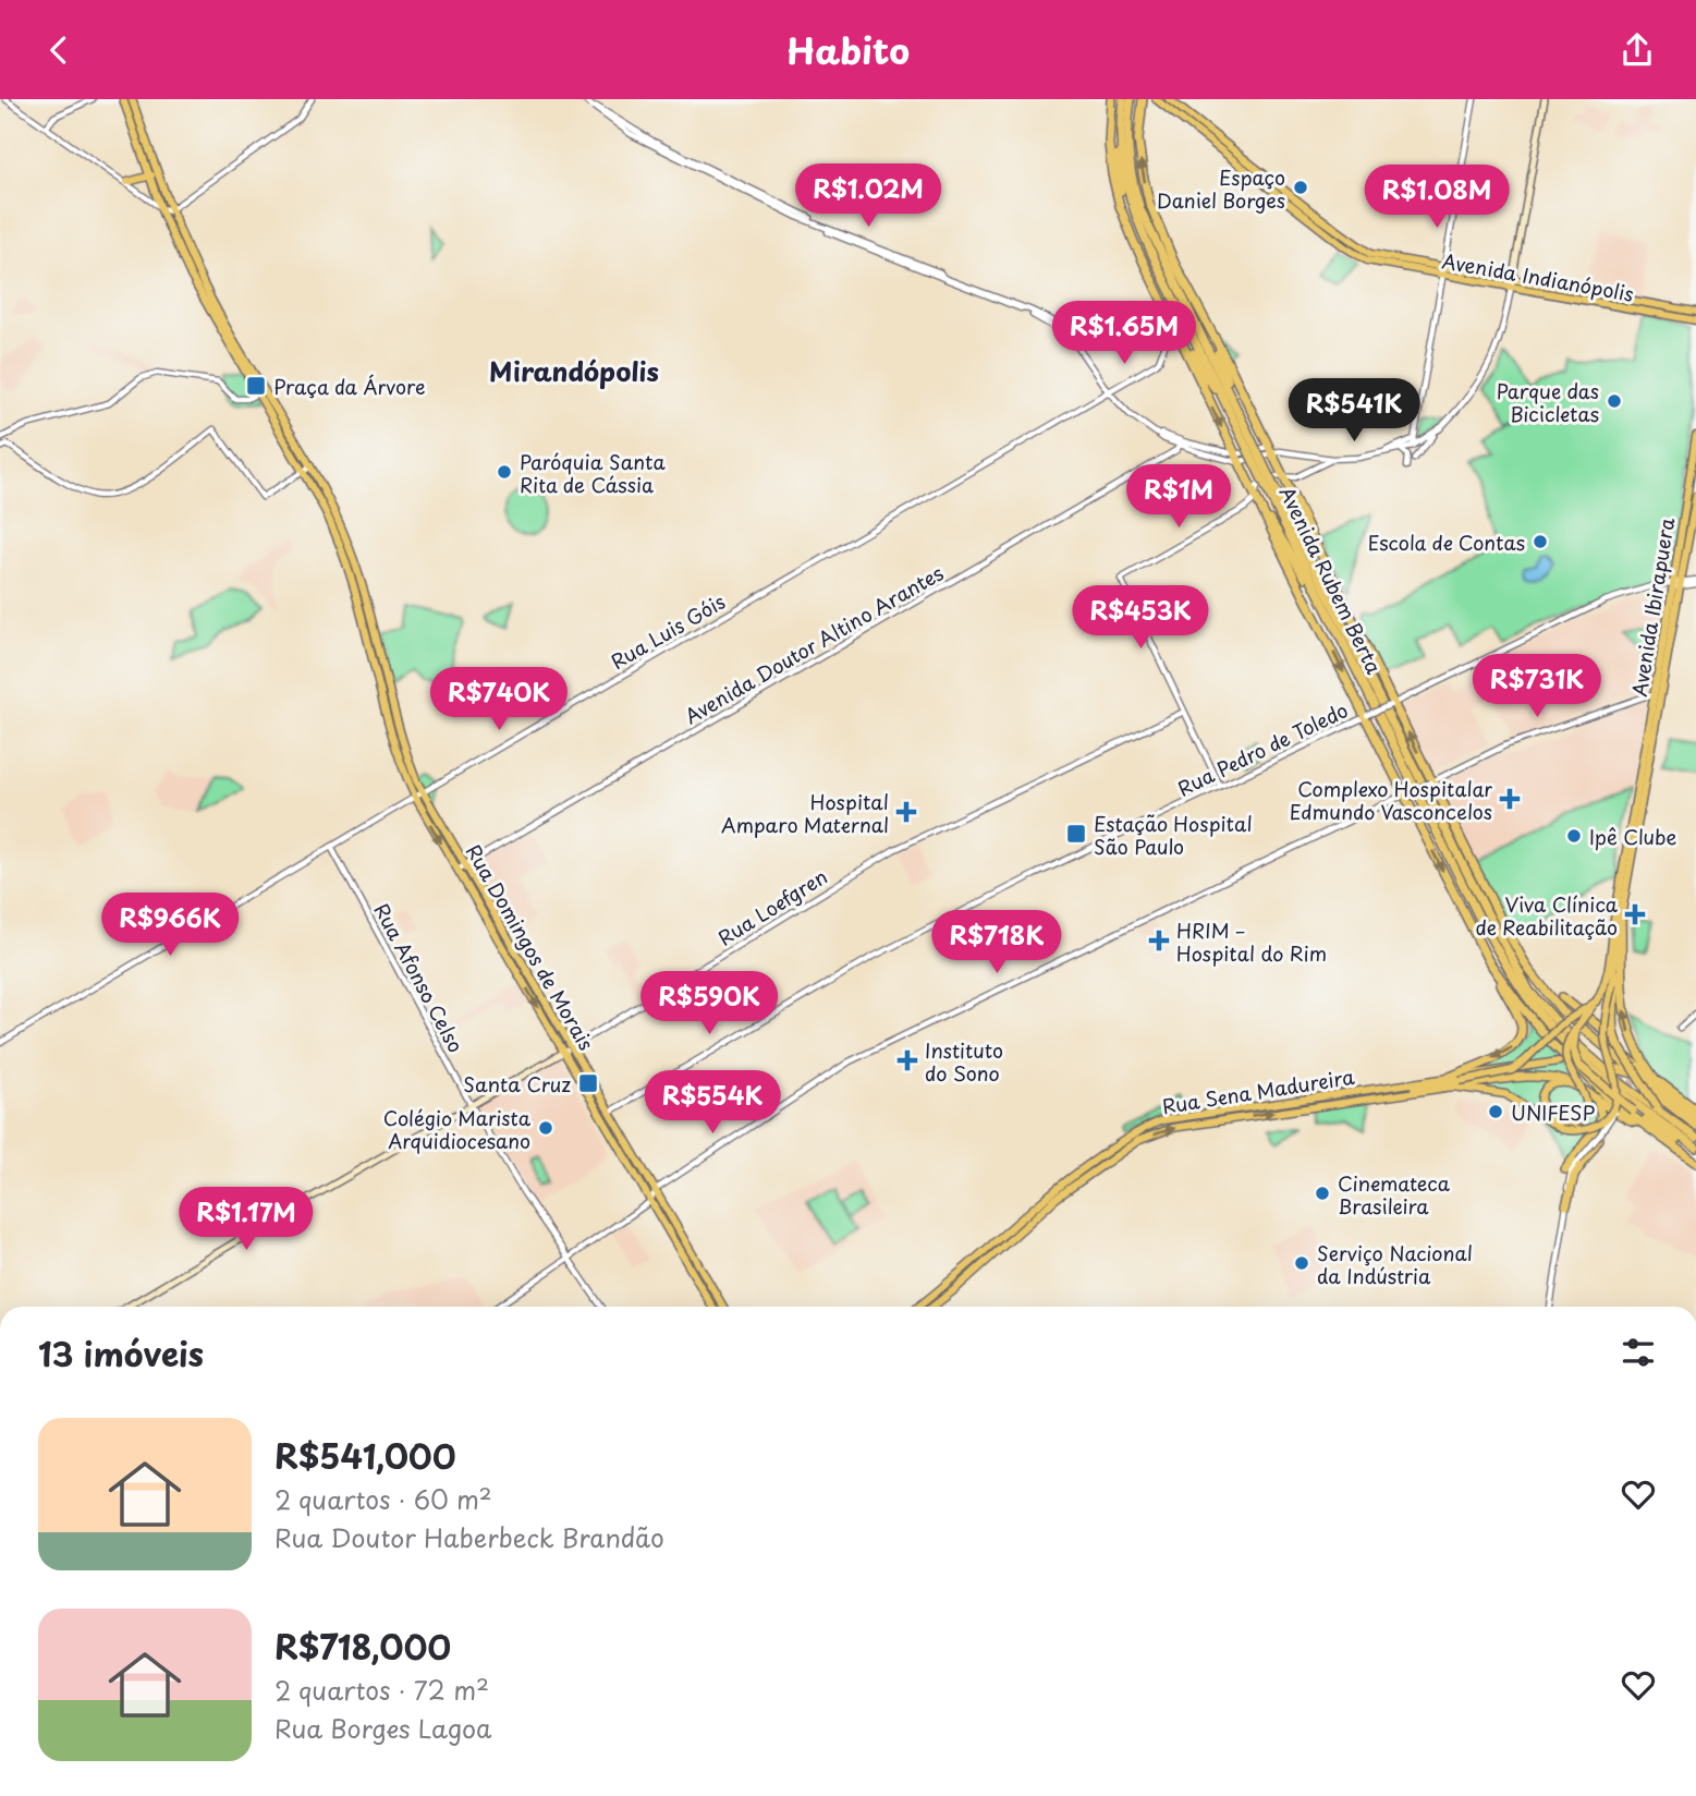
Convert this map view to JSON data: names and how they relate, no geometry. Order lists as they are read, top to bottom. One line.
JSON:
{"streets":{"highway":["Avenida Rubem Berta"],"main road":["Avenida Indianópolis","Avenida Ibirapuera","Rua Loefgren","Rua Domingos de Morais","Rua Sena Madureira"],"street":["Rua Luis Góis","Avenida Doutor Altino Arantes","Rua Pedro de Toledo","Rua Afonso Celso"]},"crossings":[["Avenida Rubem Berta","Rua Luis Góis"],["Avenida Rubem Berta","Rua Pedro de Toledo"],["Rua Luis Góis","Rua Domingos de Morais"],["Rua Luis Góis","Rua Afonso Celso"],["Avenida Doutor Altino Arantes","Rua Domingos de Morais"],["Rua Pedro de Toledo","Rua Domingos de Morais"],["Rua Loefgren","Rua Domingos de Morais"],["Rua Loefgren","Rua Afonso Celso"]],"districts":["Mirandópolis"],"places":{"other":["Espaço Daniel Borges","Parque das Bicicletas","Paróquia Santa Rita de Cássia","Escola de Contas","Ipê Clube","UNIFESP","Colégio Marista Arquidiocesano","Cinemateca Brasileira","Serviço Nacional da Indústria"],"transit":["Praça da Árvore","Estação Hospital São Paulo","Santa Cruz"],"health":["Complexo Hospitalar Edmundo Vasconcelos","Hospital Amparo Maternal","Viva Clínica de Reabilitação","HRIM – Hospital do Rim","Instituto do Sono"]},"page":{"header":"Habito","price":["R$1.02M","R$1.08M","R$1.65M","R$541K","R$1M","R$453K","R$731K","R$740K","R$966K","R$718K","R$590K","R$554K","R$1.17M"],"heading":"13 imóveis","list":[{"name":"R$541,000","note":"2 quartos · 60 m² · Rua Doutor Haberbeck Brandão"},{"name":"R$718,000","note":"2 quartos · 72 m² · Rua Borges Lagoa"}]}}
